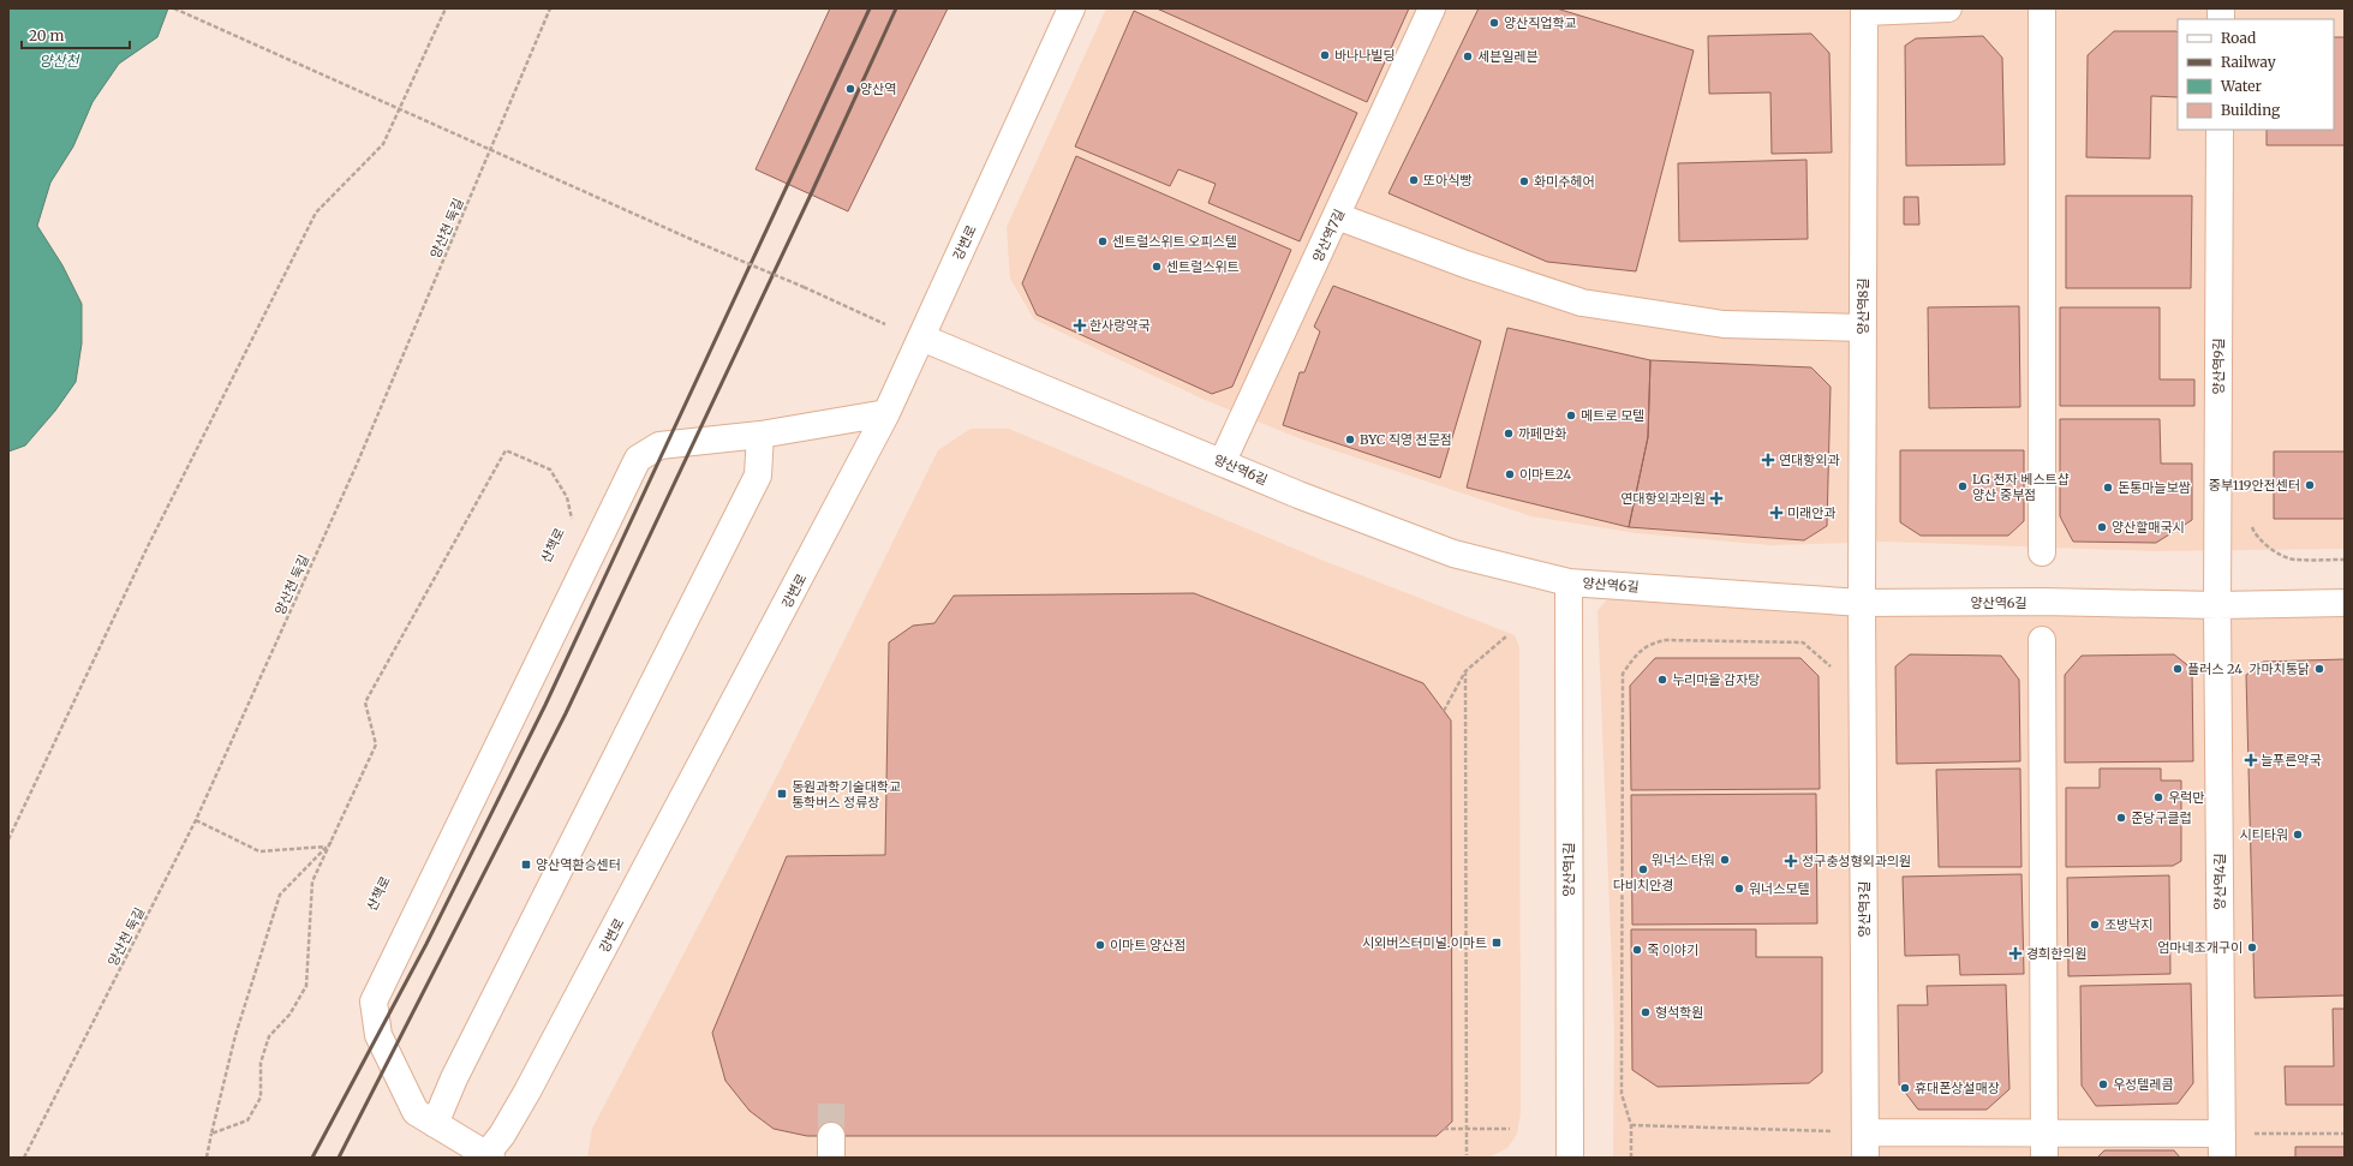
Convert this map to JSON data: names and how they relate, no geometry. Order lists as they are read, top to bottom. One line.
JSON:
{"streets":{"street":["양산역7길","강변로","양산역8길","양산역9길","양산역6길","양산역1길","양산역4길","양산역3길"],"path":["양산천 둑길","산책로"]},"crossings":[["양산역7길","양산역6길"],["강변로","양산역6길"],["양산역8길","양산역6길"],["양산역8길","양산역3길"],["양산역9길","양산역6길"],["양산역9길","양산역4길"],["양산역6길","양산역1길"],["양산역6길","양산역4길"],["양산역6길","양산역3길"]],"water":["양산천"],"places":{"other":["양산직업학교","바나나빌딩","세븐일레븐","양산역","또아식빵","화미주헤어","센트럴스위트 오피스텔","센트럴스위트","메트로 모텔","까페만화","BYC 직영 전문점","이마트24","중부119안전센터","LG 전자 베스트샵 양산 중부점","돈통마늘보쌈","양산할매국시","플러스 24","가마치통닭","누리마을 감자탕","우럭만","준당구클럽","시티타워","워너스 타워","다비치안경","워너스모텔","조방낙지","이마트 양산점","엄마네조개구이","죽 이야기","형석학원","우정텔레콤","휴대폰상설매장"],"health":["한사랑약국","연대항외과","연대항외과의원","미래안과","늘푸른약국","정구충성형외과의원","경희한의원"],"transit":["동원과학기술대학교 통학버스 정류장","양산역환승센터","시외버스터미널.이마트"]},"legend":["Road","Railway","Water","Building"],"scale_bar":"20 m"}
